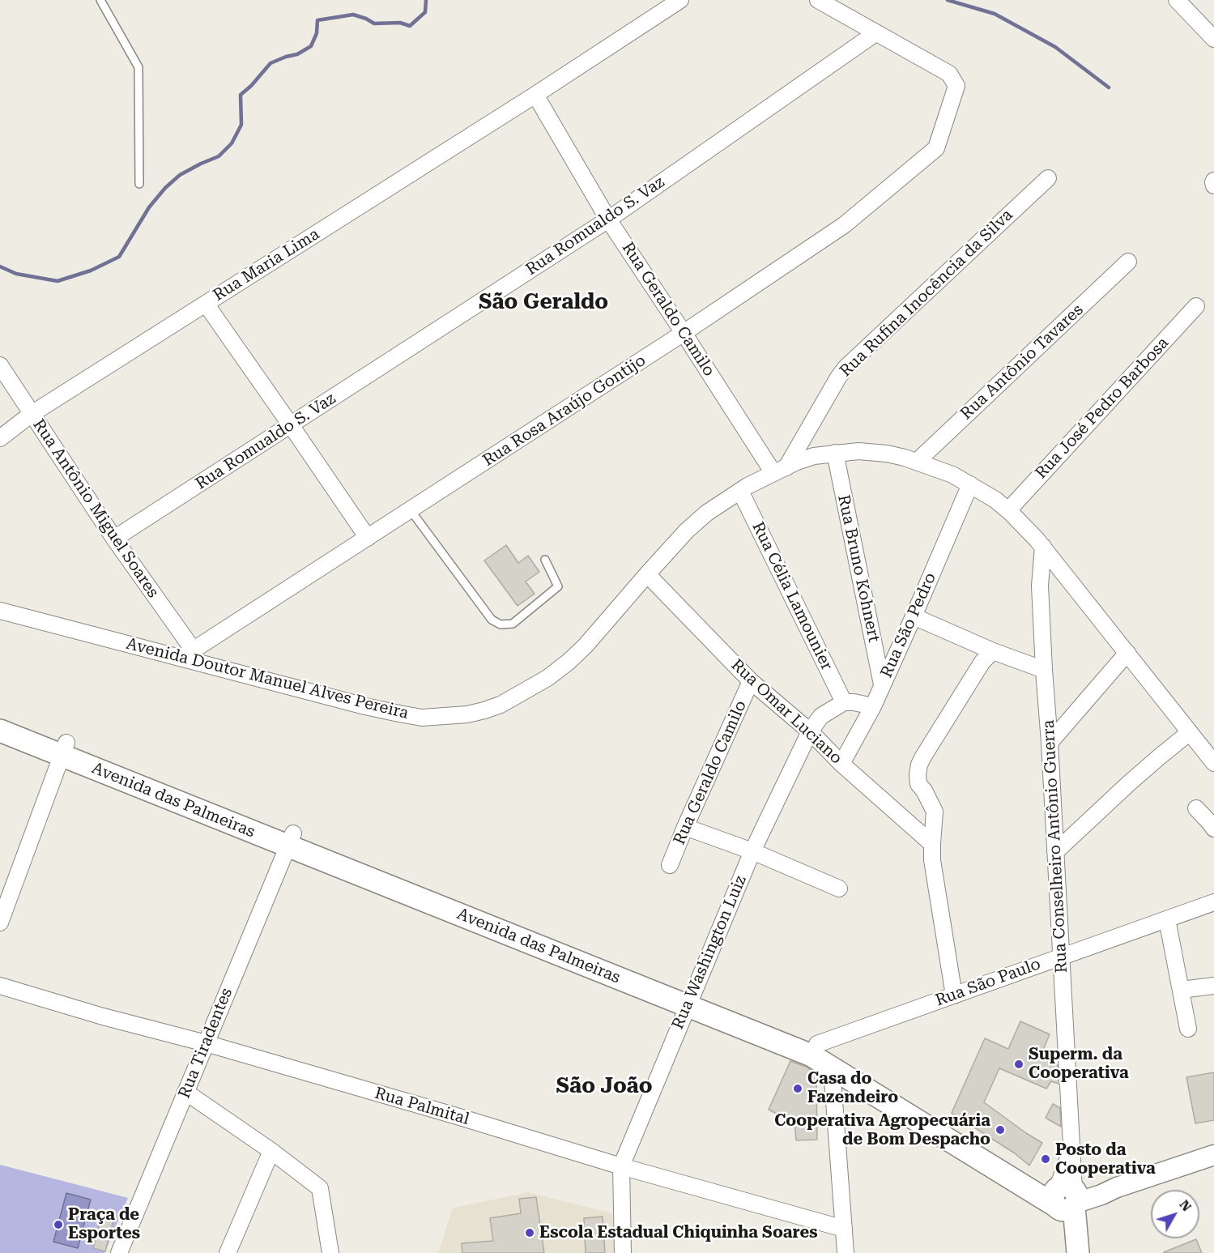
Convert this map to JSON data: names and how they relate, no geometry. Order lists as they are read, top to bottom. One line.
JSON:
{"streets":{"main road":["Avenida das Palmeiras"],"street":["Rua Romualdo S. Vaz","Rua Maria Lima","Rua Rufina Inocência da Silva","Rua Geraldo Camilo","Rua Antônio Tavares","Rua José Pedro Barbosa","Rua Rosa Araújo Gontijo","Rua Antônio Miguel Soares","Rua Bruno Kohnert","Rua Célia Lamounier","Rua São Pedro","Avenida Doutor Manuel Alves Pereira","Rua Omar Luciano","Rua Conselheiro Antônio Guerra","Rua Washington Luiz","Rua São Paulo","Rua Tiradentes","Rua Palmital"]},"crossings":[["Rua Romualdo S. Vaz","Rua Geraldo Camilo"],["Rua Romualdo S. Vaz","Rua Rosa Araújo Gontijo"],["Rua Romualdo S. Vaz","Rua Antônio Miguel Soares"],["Rua Maria Lima","Rua Geraldo Camilo"],["Rua Maria Lima","Rua Antônio Miguel Soares"],["Rua Rufina Inocência da Silva","Rua Geraldo Camilo"],["Rua Rufina Inocência da Silva","Avenida Doutor Manuel Alves Pereira"],["Rua Geraldo Camilo","Rua Rosa Araújo Gontijo"],["Rua Geraldo Camilo","Avenida Doutor Manuel Alves Pereira"],["Rua Geraldo Camilo","Rua Omar Luciano"],["Rua Antônio Tavares","Avenida Doutor Manuel Alves Pereira"],["Rua José Pedro Barbosa","Avenida Doutor Manuel Alves Pereira"],["Rua Rosa Araújo Gontijo","Rua Antônio Miguel Soares"],["Rua Rosa Araújo Gontijo","Avenida Doutor Manuel Alves Pereira"],["Rua Antônio Miguel Soares","Avenida Doutor Manuel Alves Pereira"],["Rua Bruno Kohnert","Rua São Pedro"],["Rua Bruno Kohnert","Avenida Doutor Manuel Alves Pereira"],["Rua Célia Lamounier","Avenida Doutor Manuel Alves Pereira"],["Rua Célia Lamounier","Rua Washington Luiz"],["Rua São Pedro","Avenida Doutor Manuel Alves Pereira"],["Rua São Pedro","Rua Omar Luciano"],["Avenida Doutor Manuel Alves Pereira","Rua Omar Luciano"],["Avenida Doutor Manuel Alves Pereira","Rua Conselheiro Antônio Guerra"],["Rua Omar Luciano","Rua Washington Luiz"],["Avenida das Palmeiras","Rua Conselheiro Antônio Guerra"],["Avenida das Palmeiras","Rua Washington Luiz"],["Avenida das Palmeiras","Rua São Paulo"],["Avenida das Palmeiras","Rua Tiradentes"],["Rua Conselheiro Antônio Guerra","Rua São Paulo"],["Rua Washington Luiz","Rua Palmital"],["Rua Tiradentes","Rua Palmital"]],"districts":["São Geraldo","São João"],"places":["Superm. da Cooperativa","Casa do Fazendeiro","Cooperativa Agropecuária de Bom Despacho","Posto da Cooperativa","Praça de Esportes","Escola Estadual Chiquinha Soares"],"north":"top right"}
